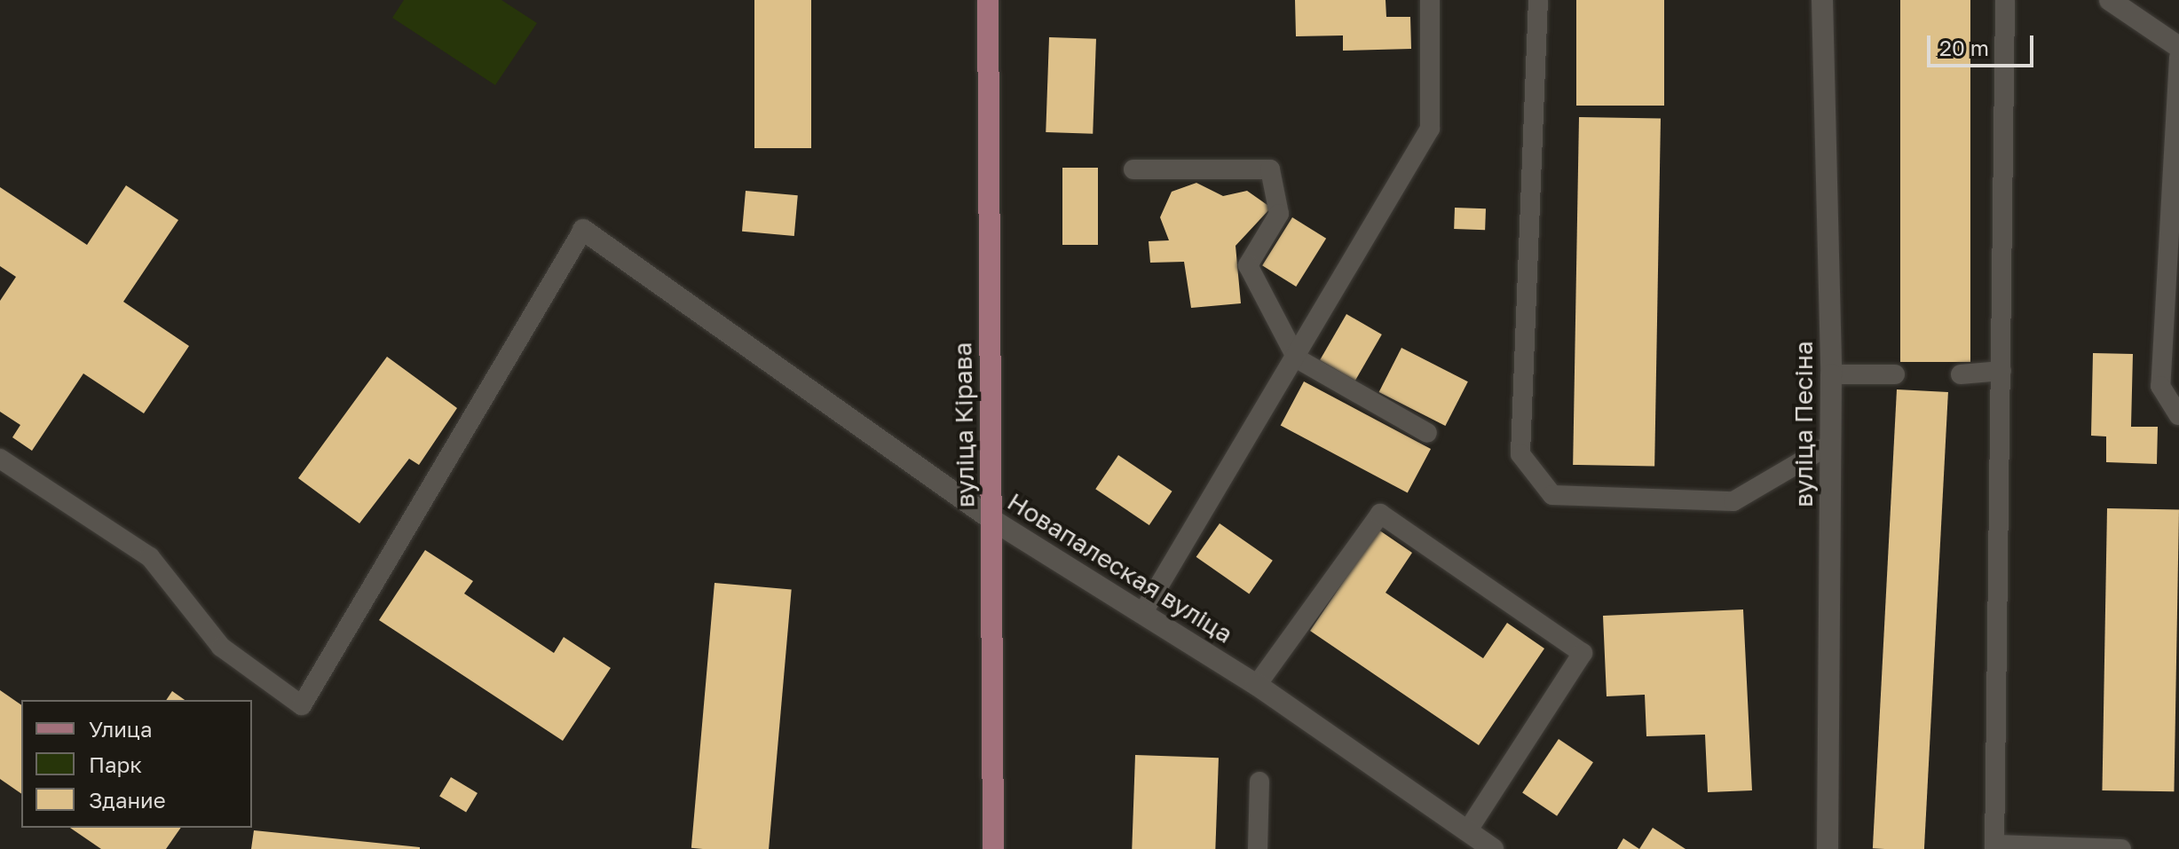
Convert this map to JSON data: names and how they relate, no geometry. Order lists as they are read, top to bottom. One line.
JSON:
{"streets":{"main road":["вуліца Кірава"],"street":["вуліца Песіна","Новапалеская вуліца"]},"crossings":[["вуліца Кірава","Новапалеская вуліца"]],"legend":["Улица","Парк","Здание"],"scale_bar":"20 m"}
